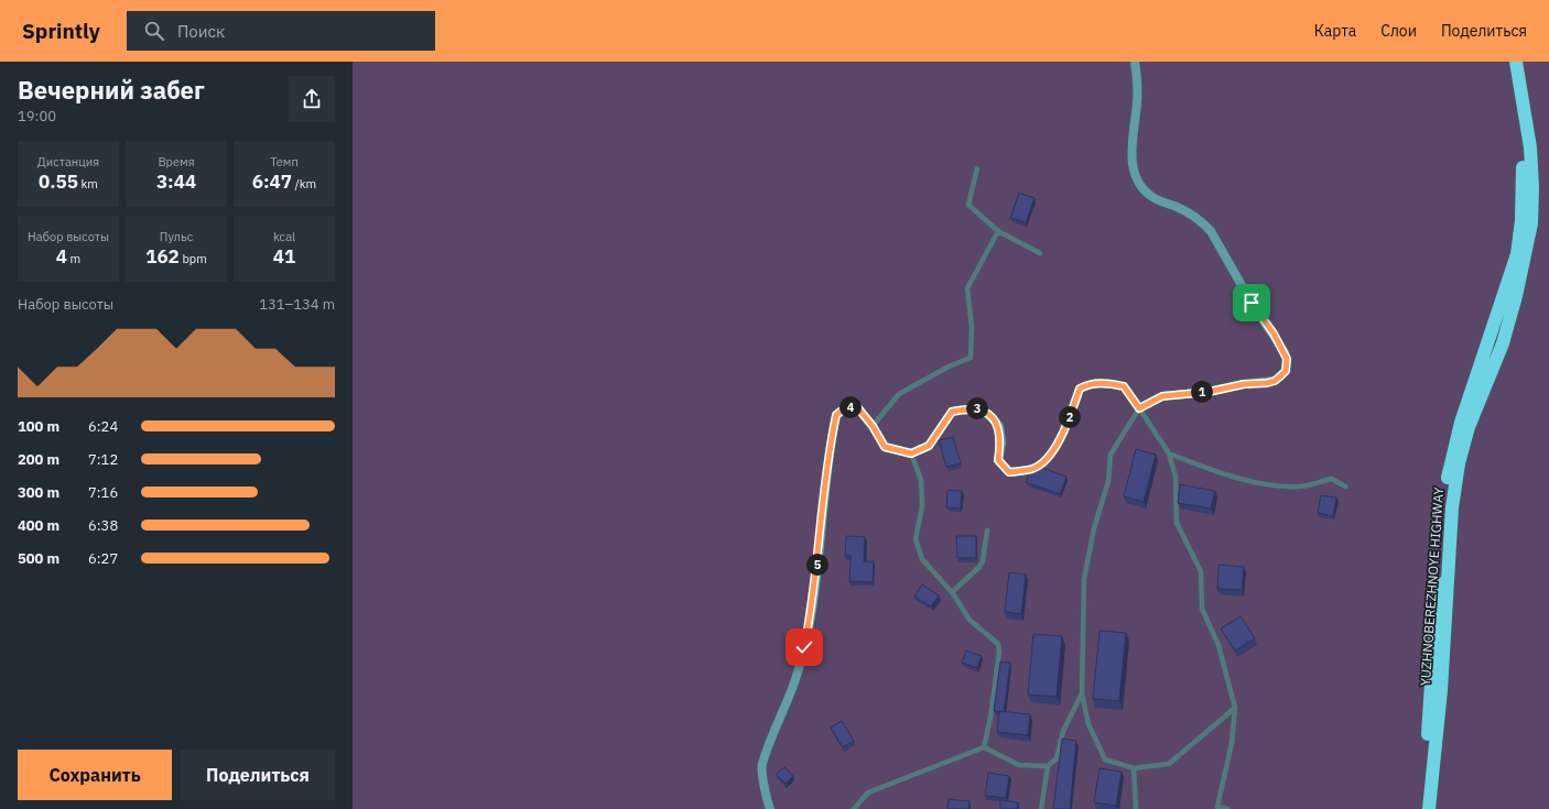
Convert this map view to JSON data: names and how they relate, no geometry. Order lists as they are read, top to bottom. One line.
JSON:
{"streets":{"highway":["YUZHNOBEREZHNOYE HIGHWAY"]},"page":{"header":"Sprintly","search":"Поиск","nav":["Карта","Слои","Поделиться"],"heading":["Вечерний забег","19:00"],"stats":[["Дистанция","0.55 km"],["Время","3:44"],["Темп","6:47 /km"],["Набор высоты","4 m"],["Пульс","162 bpm"],["kcal","41"]],"chart":["Набор высоты","131–134 m"],"pins":["1","4","3","2","5"],"list":[{"name":"100 m","note":"6:24"},{"name":"200 m","note":"7:12"},{"name":"300 m","note":"7:16"},{"name":"400 m","note":"6:38"},{"name":"500 m","note":"6:27"}],"buttons":["Сохранить","Поделиться"]}}
